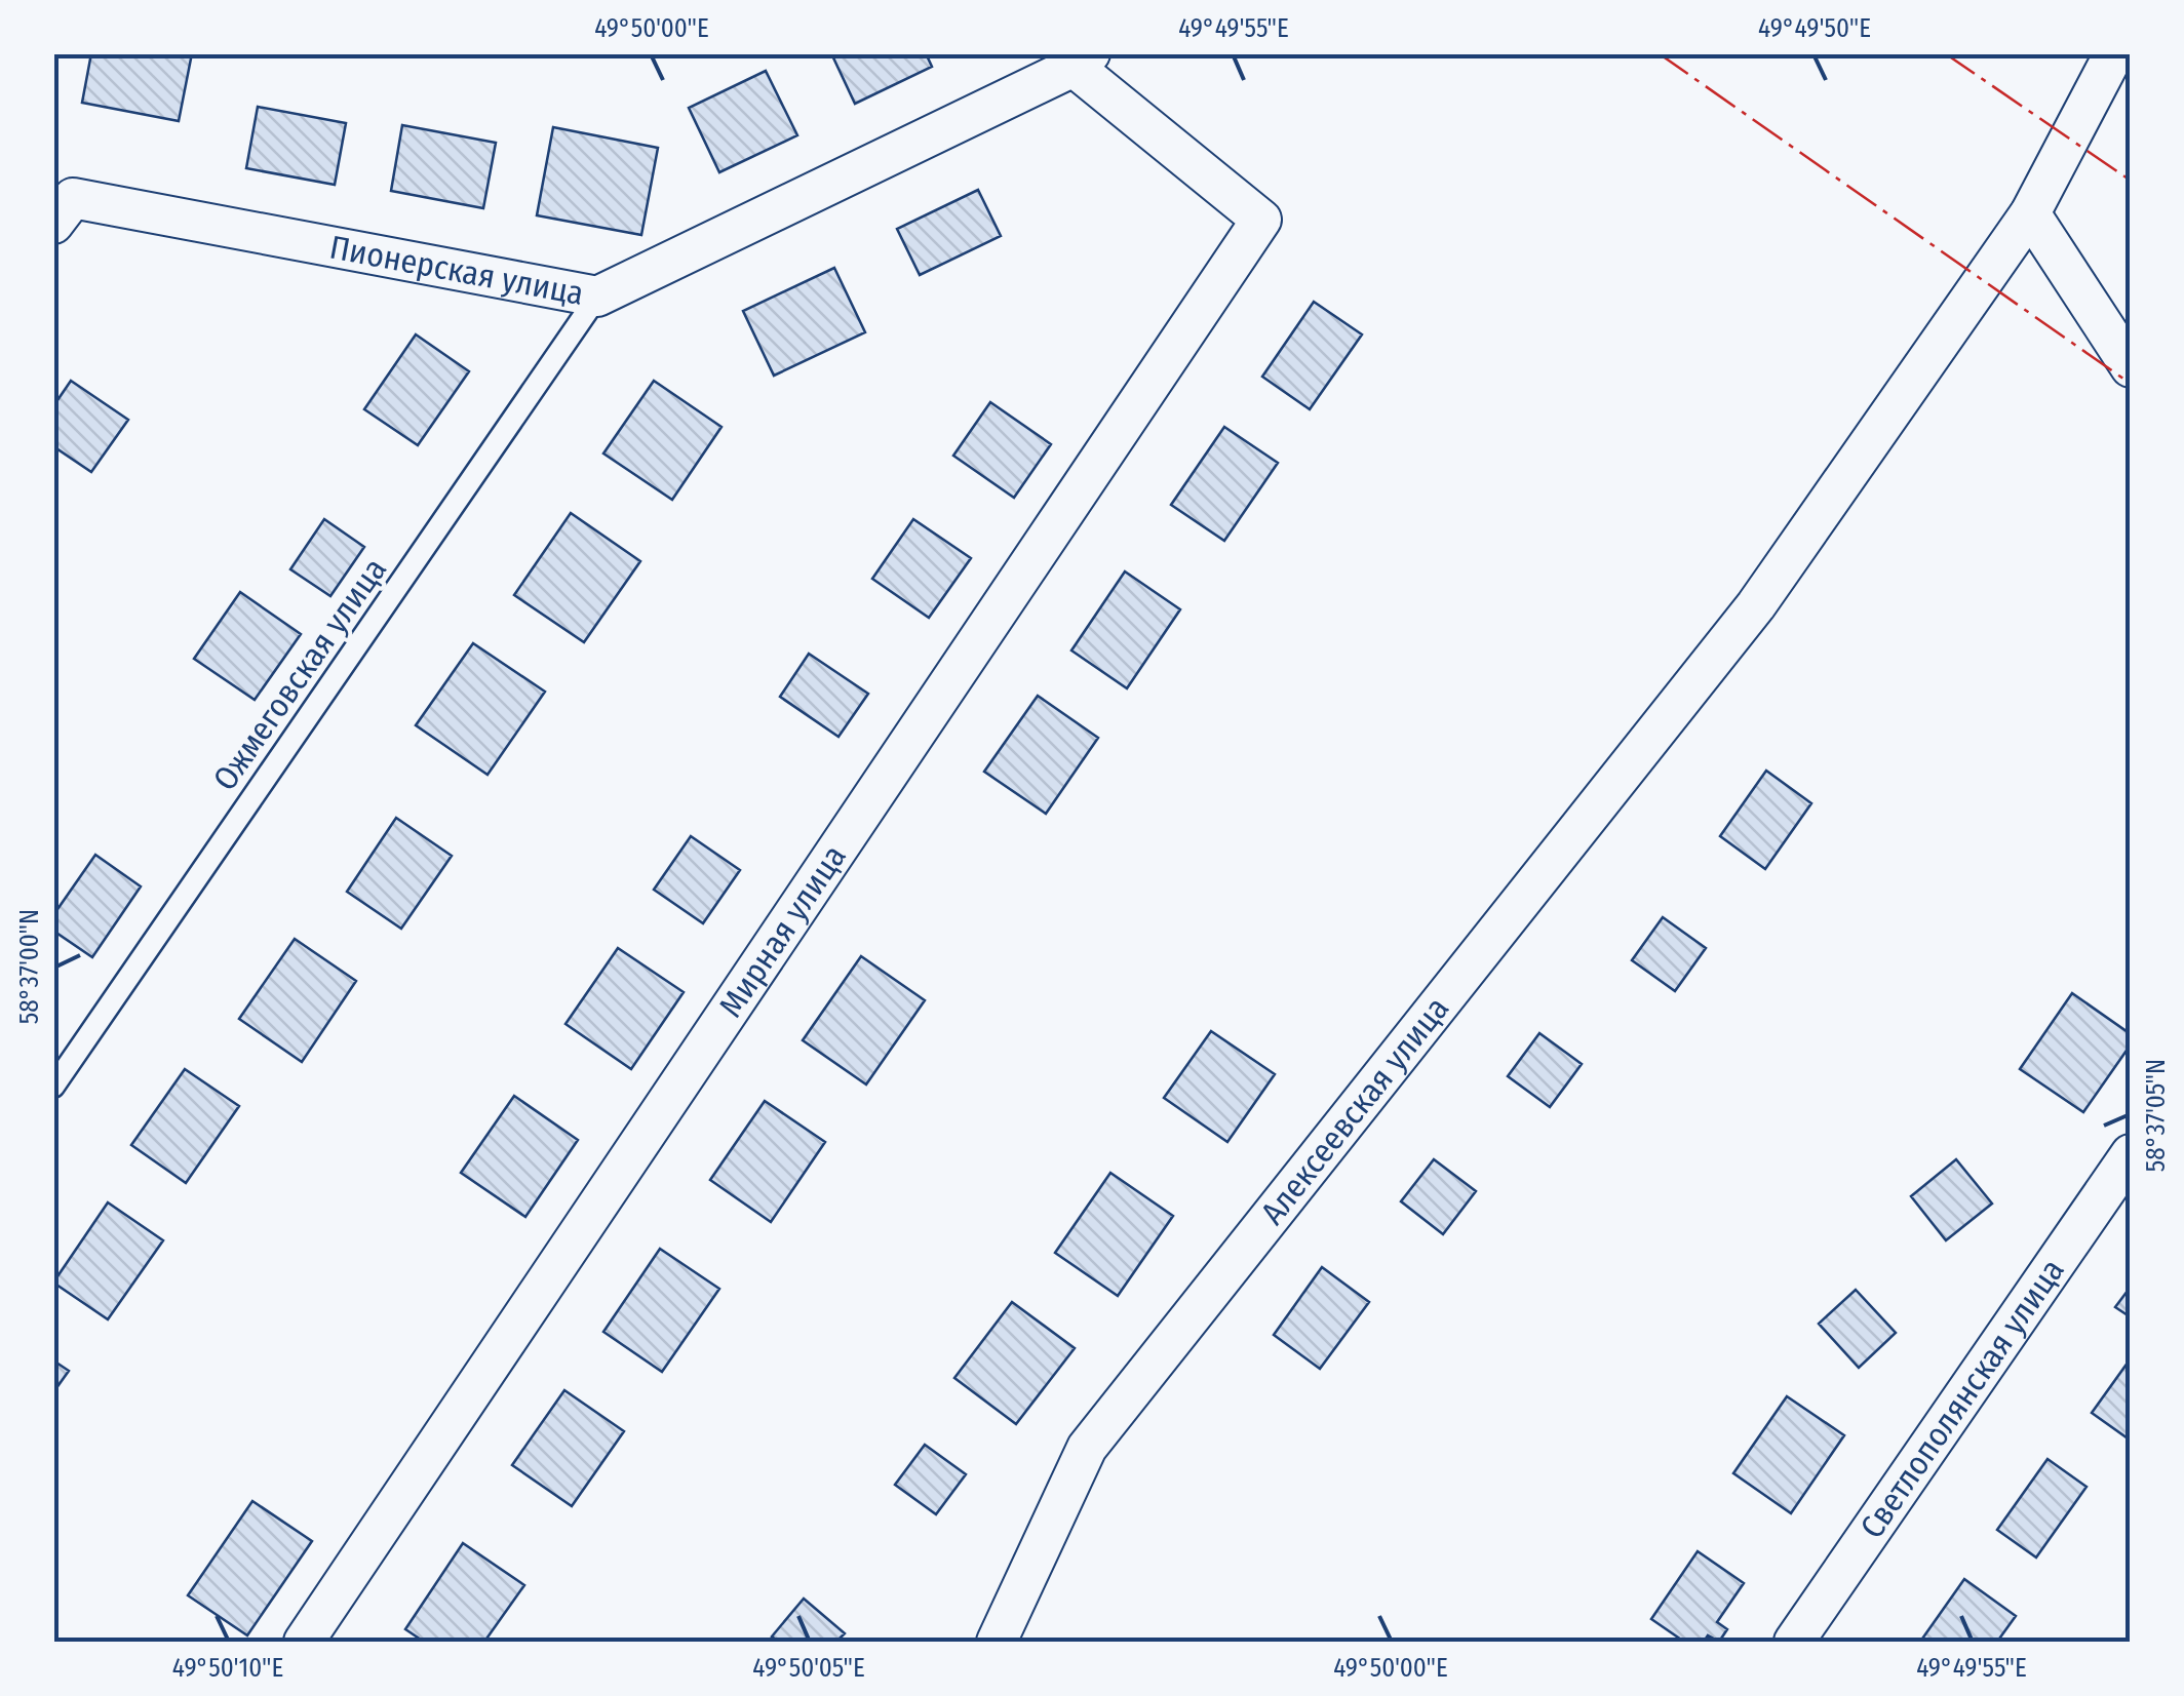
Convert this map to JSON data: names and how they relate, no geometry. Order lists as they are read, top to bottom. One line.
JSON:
{"streets":{"street":["Пионерская улица","Мирная улица","Алексеевская улица","Светлополянская улица"],"lane":["Ожмеговская улица"]},"crossings":[["Пионерская улица","Ожмеговская улица"],["Пионерская улица","Мирная улица"]],"coordinates":["49°50'00\"E","49°49'55\"E","49°49'50\"E","58°37'00\"N","58°37'05\"N","49°50'10\"E","49°50'05\"E"]}
